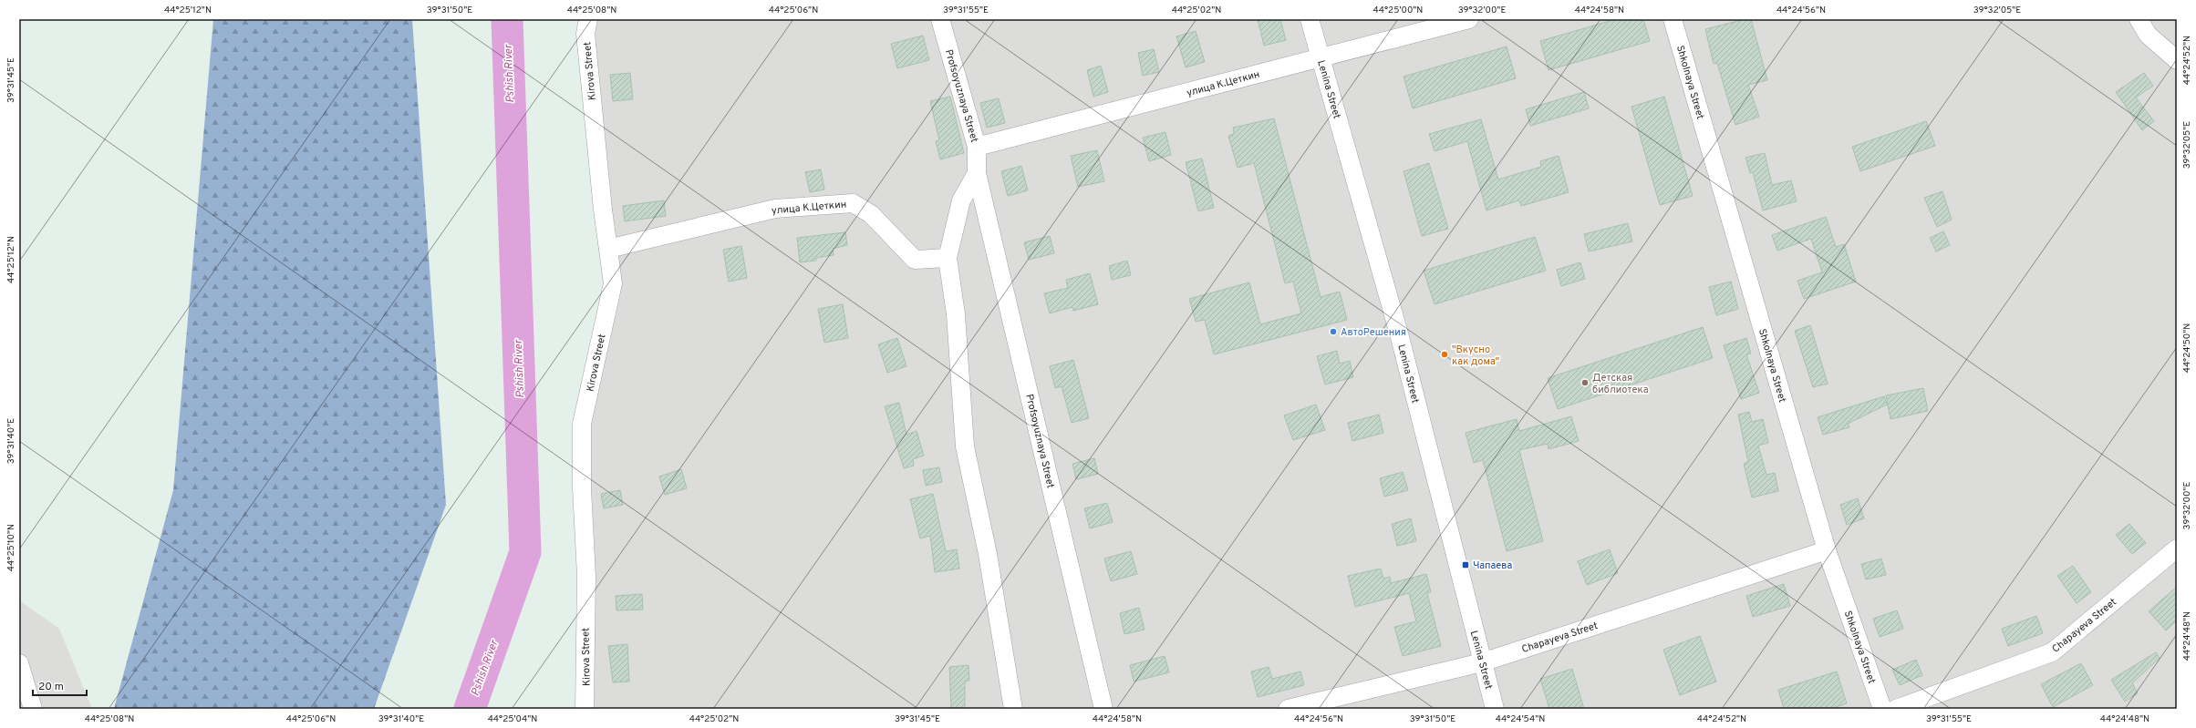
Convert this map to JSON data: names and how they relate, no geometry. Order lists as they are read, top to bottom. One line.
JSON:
{"streets":{"street":["Kirova Street","Shkolnaya Street","улица К.Цеткин","Lenina Street","Profsoyuznaya Street","Chapayeva Street"]},"crossings":[["Kirova Street","улица К.Цеткин"],["Shkolnaya Street","Chapayeva Street"],["улица К.Цеткин","Lenina Street"],["улица К.Цеткин","Profsoyuznaya Street"],["Lenina Street","Chapayeva Street"]],"water":["Pshish River"],"places":{"other":["АвтоРешения","\"Вкусно как дома\"","Детская библиотека"],"transit":["Чапаева"]},"scale_bar":"20 m","coordinates":["44°25'12\"N","39°31'50\"E","44°25'08\"N","44°25'06\"N","39°31'55\"E","44°25'02\"N","44°25'00\"N","39°32'00\"E","44°24'58\"N","44°24'56\"N","39°32'05\"E","44°24'52\"N","39°31'45\"E","44°24'50\"N","39°31'40\"E","44°25'10\"N","44°24'48\"N","44°25'04\"N","44°24'54\"N"]}
